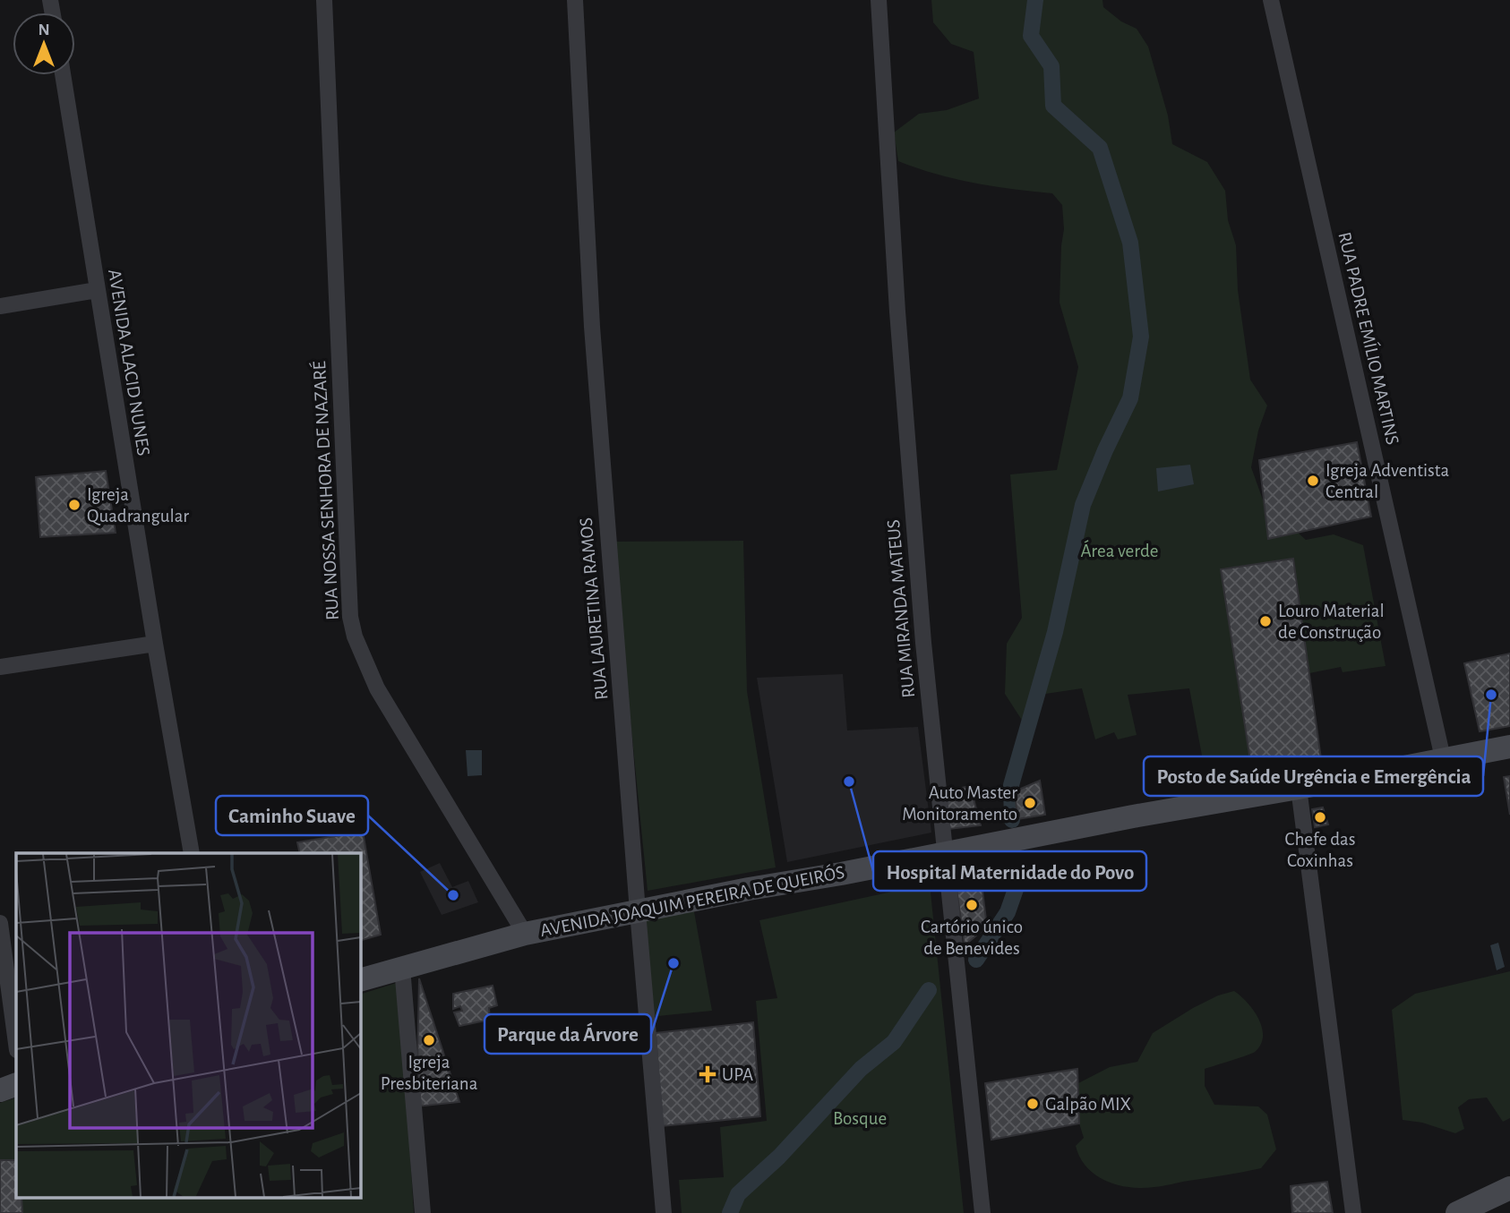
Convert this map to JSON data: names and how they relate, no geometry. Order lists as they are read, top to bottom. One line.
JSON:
{"streets":{"main road":["AVENIDA JOAQUIM PEREIRA DE QUEIRÓS"],"street":["RUA PADRE EMÍLIO MARTINS","AVENIDA ALACID NUNES","RUA NOSSA SENHORA DE NAZARÉ","RUA LAURETINA RAMOS","RUA MIRANDA MATEUS"]},"crossings":[["RUA PADRE EMÍLIO MARTINS","AVENIDA JOAQUIM PEREIRA DE QUEIRÓS"],["RUA NOSSA SENHORA DE NAZARÉ","AVENIDA JOAQUIM PEREIRA DE QUEIRÓS"],["RUA LAURETINA RAMOS","AVENIDA JOAQUIM PEREIRA DE QUEIRÓS"],["RUA MIRANDA MATEUS","AVENIDA JOAQUIM PEREIRA DE QUEIRÓS"]],"parks":["Área verde","Bosque"],"places":{"other":["Igreja Adventista Central","Igreja Quadrangular","Louro Material de Construção","Posto de Saúde Urgência e Emergência","Hospital Maternidade do Povo","Auto Master Monitoramento","Chefe das Coxinhas","Caminho Suave","Cartório único de Benevides","Parque da Árvore","Igreja Presbiteriana","Galpão MIX"],"health":["UPA"]},"north":"top"}
